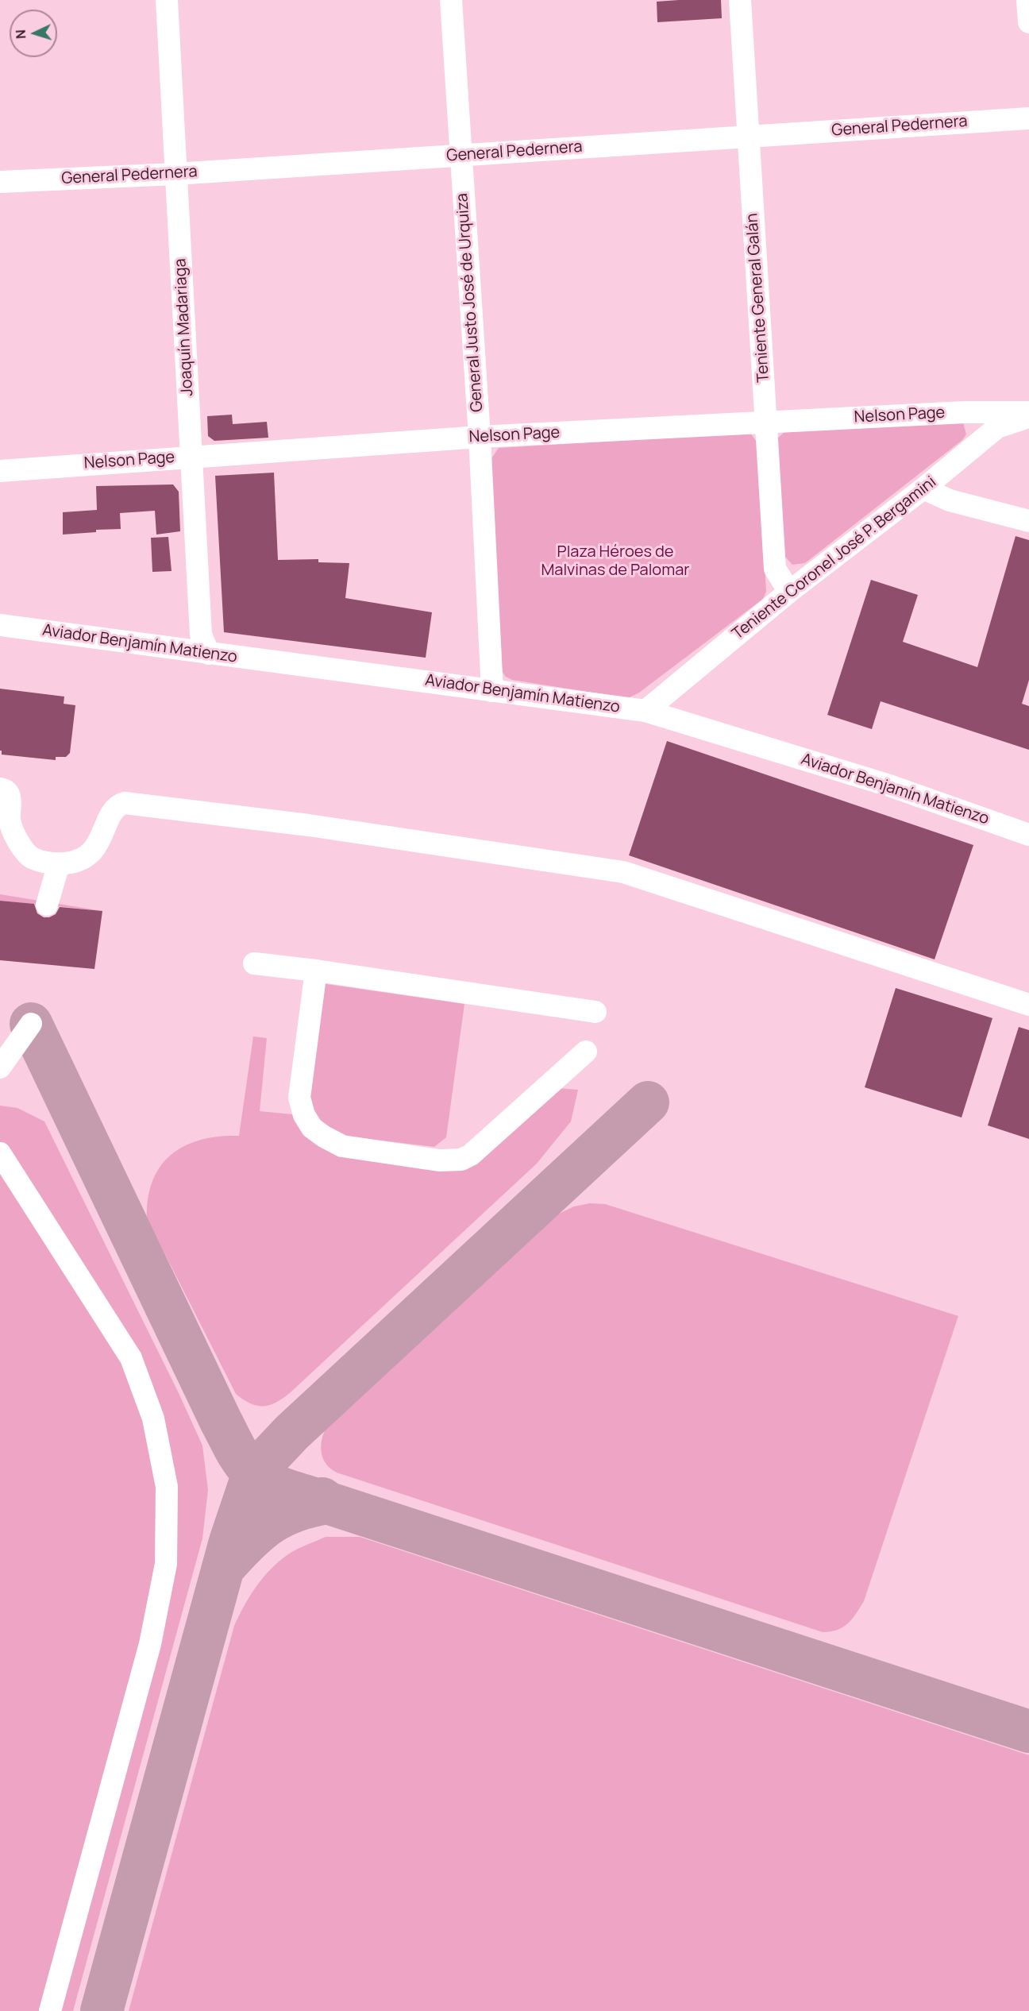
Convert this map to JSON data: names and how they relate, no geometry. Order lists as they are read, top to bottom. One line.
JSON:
{"streets":{"street":["General Pedernera","Teniente General Galán","General Justo José de Urquiza","Joaquín Madariaga","Nelson Page","Teniente Coronel José P. Bergamini","Aviador Benjamín Matienzo"]},"crossings":[["General Pedernera","Teniente General Galán"],["General Pedernera","General Justo José de Urquiza"],["General Pedernera","Joaquín Madariaga"],["Teniente General Galán","Nelson Page"],["Teniente General Galán","Teniente Coronel José P. Bergamini"],["General Justo José de Urquiza","Nelson Page"],["General Justo José de Urquiza","Aviador Benjamín Matienzo"],["Joaquín Madariaga","Nelson Page"],["Joaquín Madariaga","Aviador Benjamín Matienzo"],["Teniente Coronel José P. Bergamini","Aviador Benjamín Matienzo"]],"parks":["Plaza Héroes de Malvinas de Palomar"],"north":"left"}
